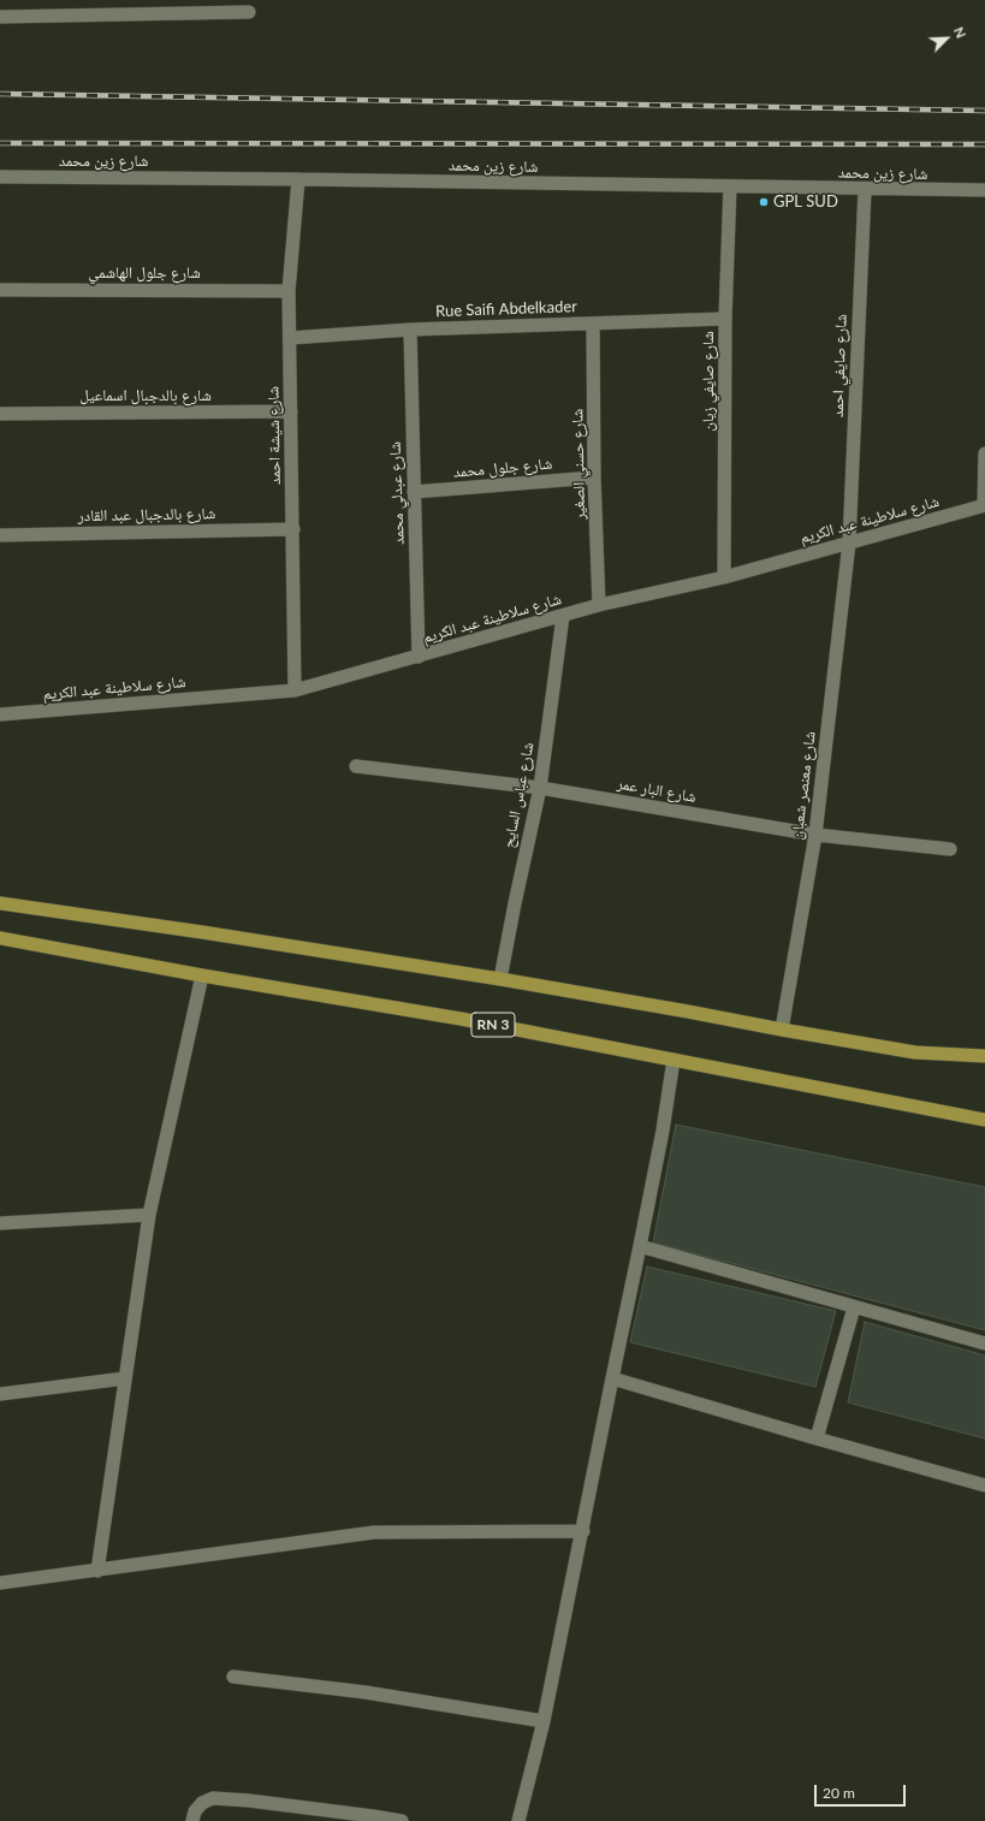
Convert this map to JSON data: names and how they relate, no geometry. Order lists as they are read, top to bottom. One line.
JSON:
{"streets":{"main road":["RN 3"],"street":["شارع زين محمد","شارع جلول الهاشمي","Rue Saifi Abdelkader","شارع صايفي احمد","شارع صايفي زيان","شارع بالدجبال اسماعيل","شارع شيشة احمد","شارع حسني الصغير","شارع جلول محمد","شارع عبدلي محمد","شارع بالدجبال عبد القادر","شارع سلاطينة عبد الكريم","شارع معنصر شعبان","شارع البار عمر","شارع عباس السايح"]},"crossings":[["شارع زين محمد","شارع صايفي احمد"],["شارع زين محمد","شارع صايفي زيان"],["شارع زين محمد","شارع شيشة احمد"],["شارع جلول الهاشمي","شارع شيشة احمد"],["Rue Saifi Abdelkader","شارع صايفي زيان"],["Rue Saifi Abdelkader","شارع شيشة احمد"],["Rue Saifi Abdelkader","شارع حسني الصغير"],["Rue Saifi Abdelkader","شارع عبدلي محمد"],["شارع صايفي احمد","شارع سلاطينة عبد الكريم"],["شارع صايفي احمد","شارع معنصر شعبان"],["شارع صايفي زيان","شارع سلاطينة عبد الكريم"],["شارع بالدجبال اسماعيل","شارع شيشة احمد"],["شارع شيشة احمد","شارع بالدجبال عبد القادر"],["شارع شيشة احمد","شارع سلاطينة عبد الكريم"],["شارع حسني الصغير","شارع جلول محمد"],["شارع حسني الصغير","شارع سلاطينة عبد الكريم"],["شارع جلول محمد","شارع عبدلي محمد"],["شارع عبدلي محمد","شارع سلاطينة عبد الكريم"],["شارع سلاطينة عبد الكريم","شارع معنصر شعبان"],["شارع سلاطينة عبد الكريم","شارع عباس السايح"],["شارع معنصر شعبان","شارع البار عمر"],["شارع البار عمر","شارع عباس السايح"]],"places":["GPL SUD"],"scale_bar":"20 m","north":"top right"}
